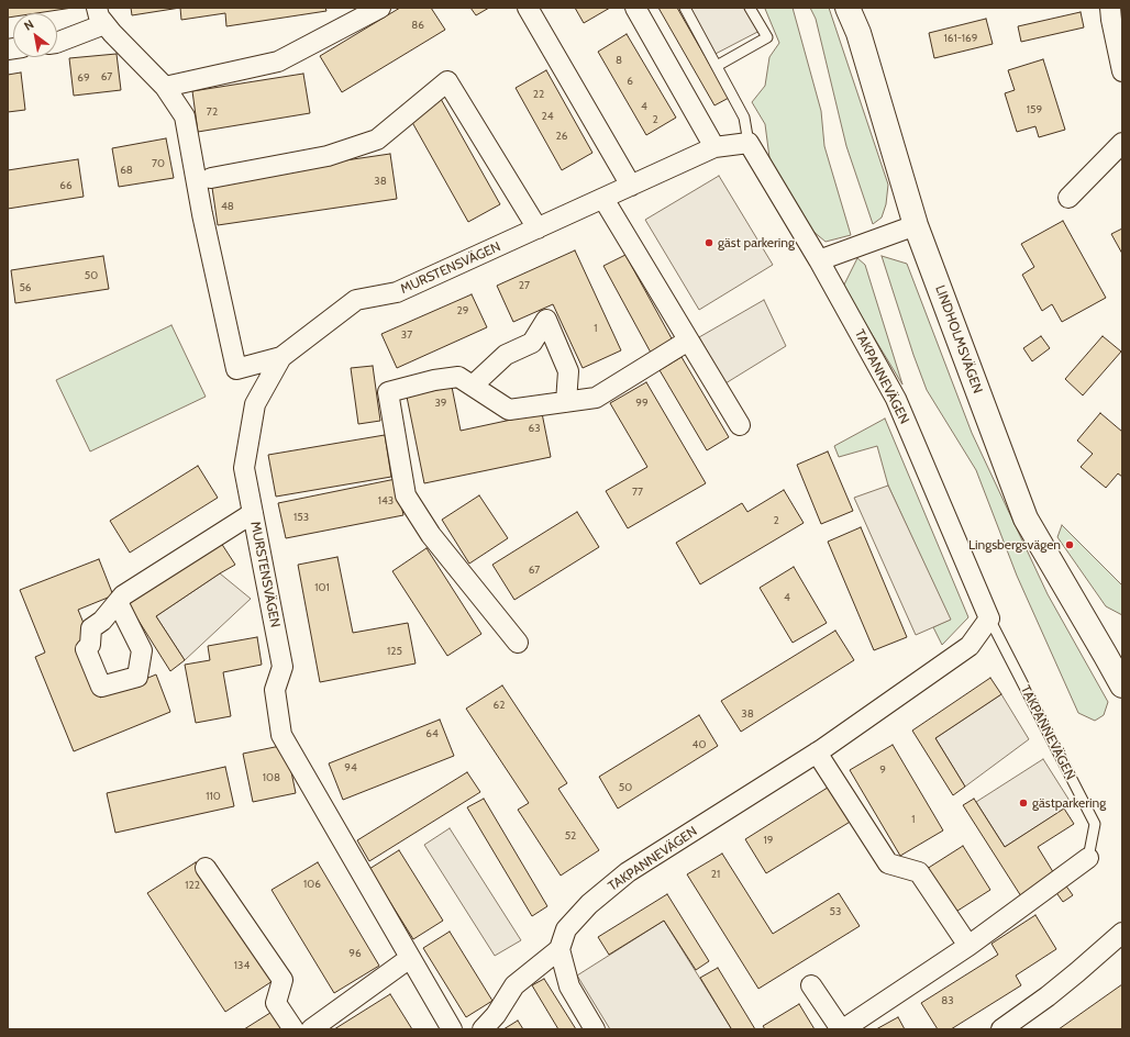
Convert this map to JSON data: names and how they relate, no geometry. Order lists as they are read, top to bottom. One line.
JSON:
{"streets":{"main road":["LINDHOLMSVÄGEN"],"street":["MURSTENSVÄGEN","TAKPANNEVÄGEN"]},"places":["gäst parkering","Lingsbergsvägen","gästparkering"],"house_numbers":["86","161-169","8","67","69","6","22","4","159","72","24","2","26","70","68","38","66","48","50","27","56","29","1","37","39","99","63","77","143","153","2","67","101","4","125","62","38","64","40","94","9","108","50","110","1","52","19","21","106","122","53","96","134","83"],"north":"top left"}
